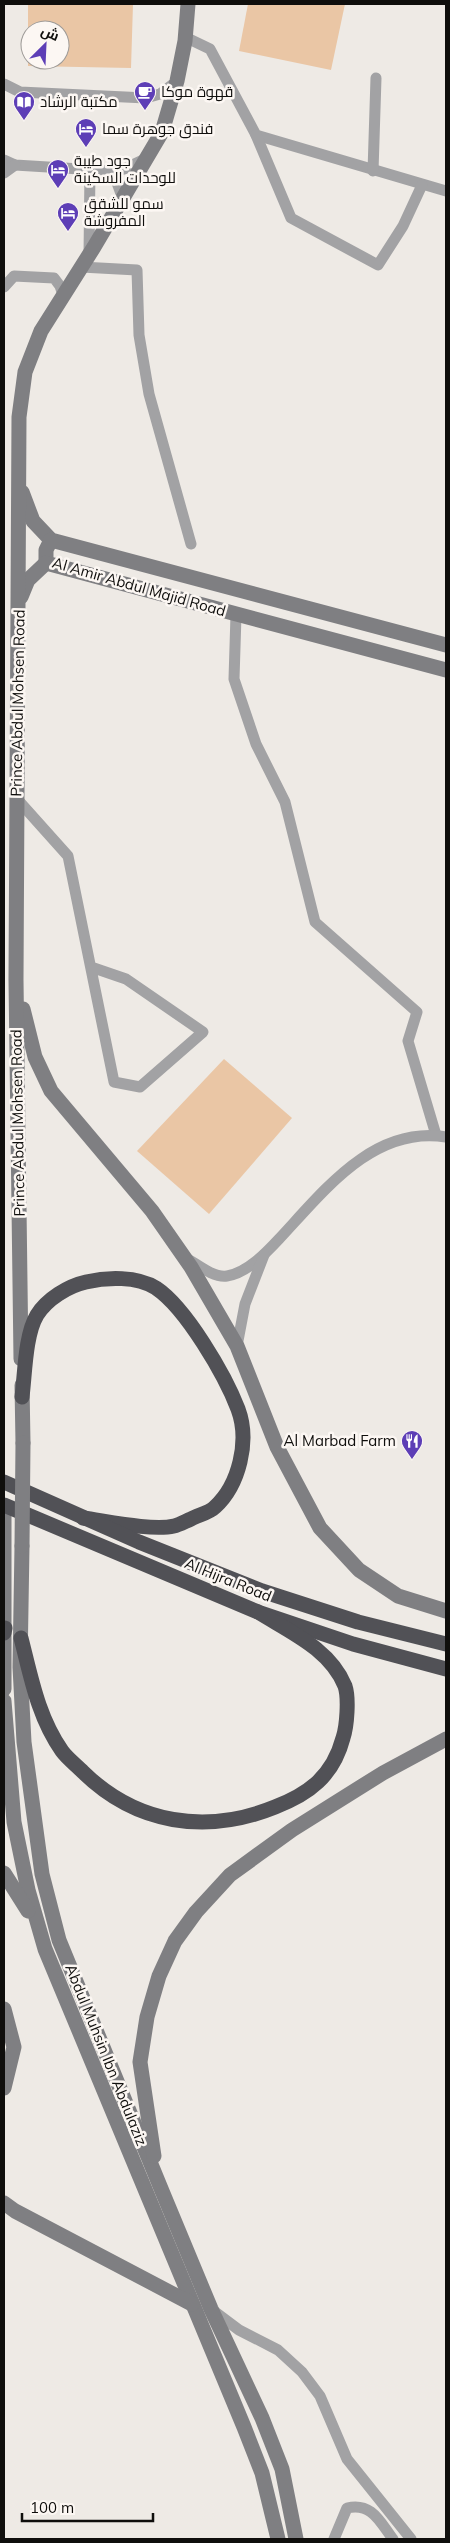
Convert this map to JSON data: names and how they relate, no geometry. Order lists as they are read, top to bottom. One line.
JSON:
{"streets":{"highway":["Al Hijra Road"],"main road":["Al Amir Abdul Majid Road","Prince Abdul Mohsen Road","Abdul Muhsin Ibn Abdulaziz"]},"crossings":[["Prince Abdul Mohsen Road","Abdul Muhsin Ibn Abdulaziz"]],"places":{"cafe":["قهوة موكا"],"library":["مكتبة الرشاد"],"hotel":["فندق جوهرة سما","جود طيبة للوحدات السكينة","سمو للشقق المفروشة"],"restaurant":["Al Marbad Farm"]},"scale_bar":"100 m","north":"top right"}
